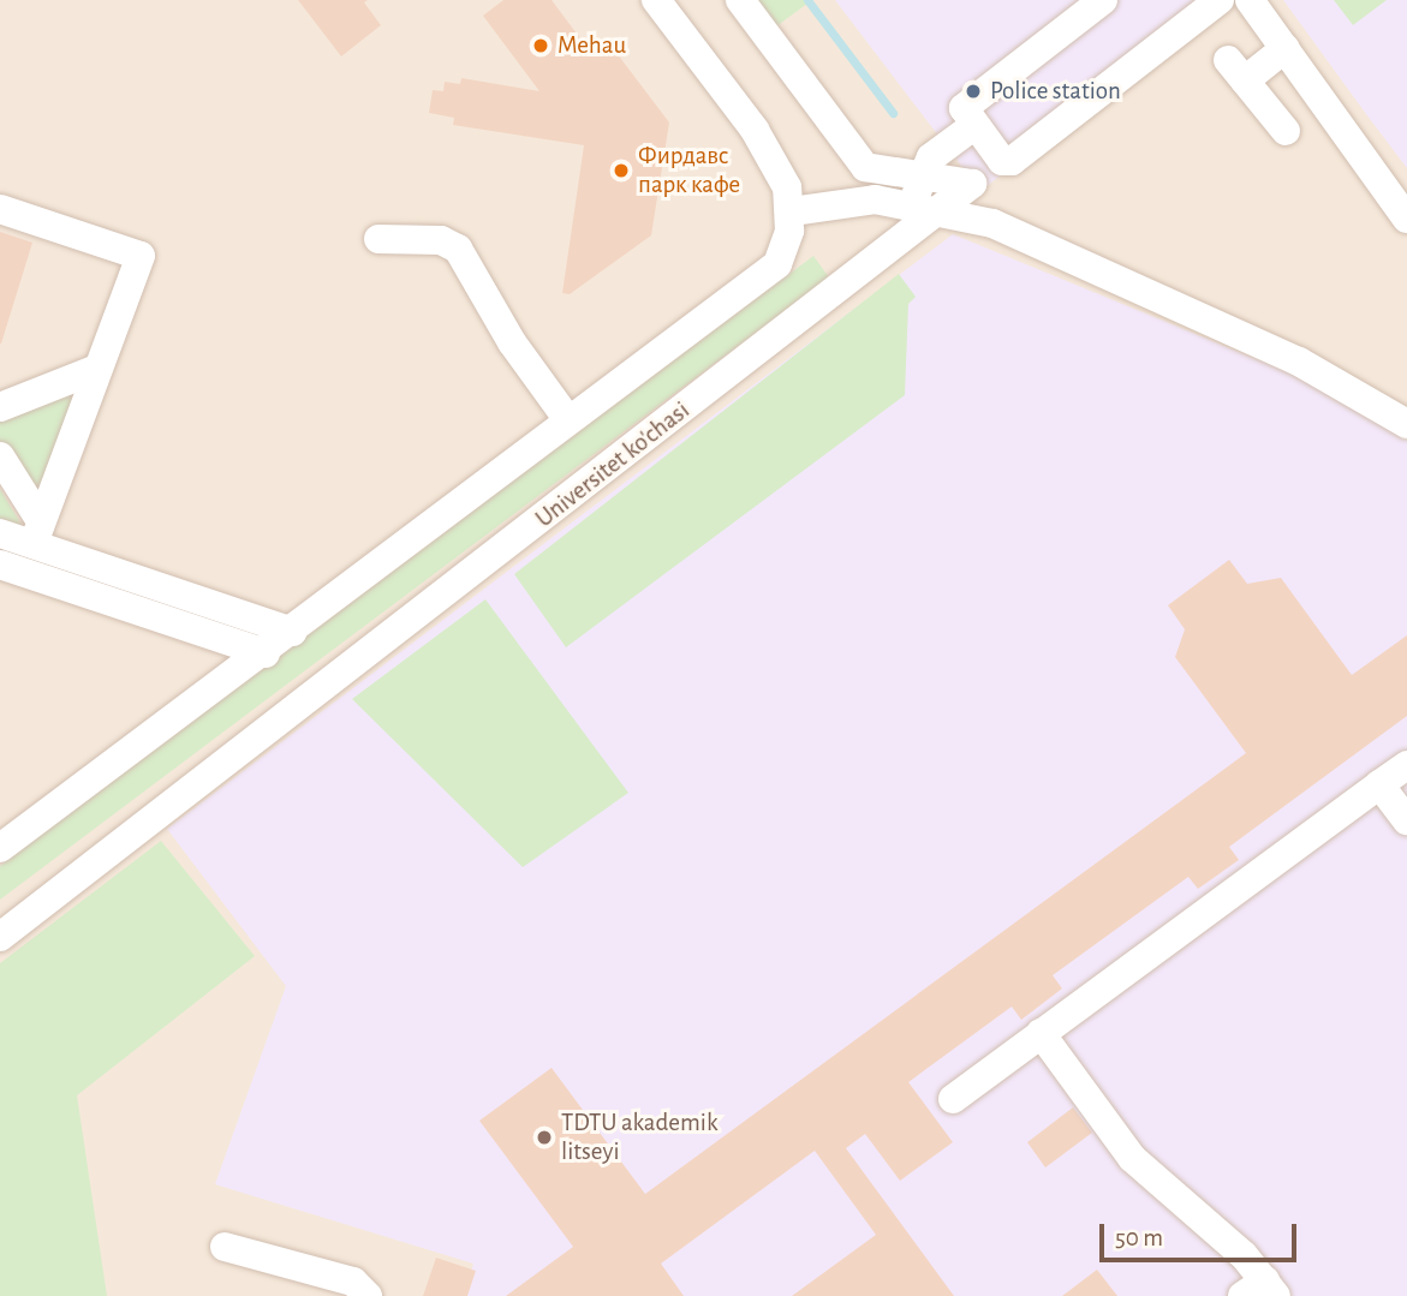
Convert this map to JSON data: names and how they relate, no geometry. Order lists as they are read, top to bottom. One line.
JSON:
{"streets":{"street":["Universitet ko'chasi"]},"places":["Mehau","Police station","Фирдавс парк кафе","TDTU akademik litseyi"],"scale_bar":"50 m"}
